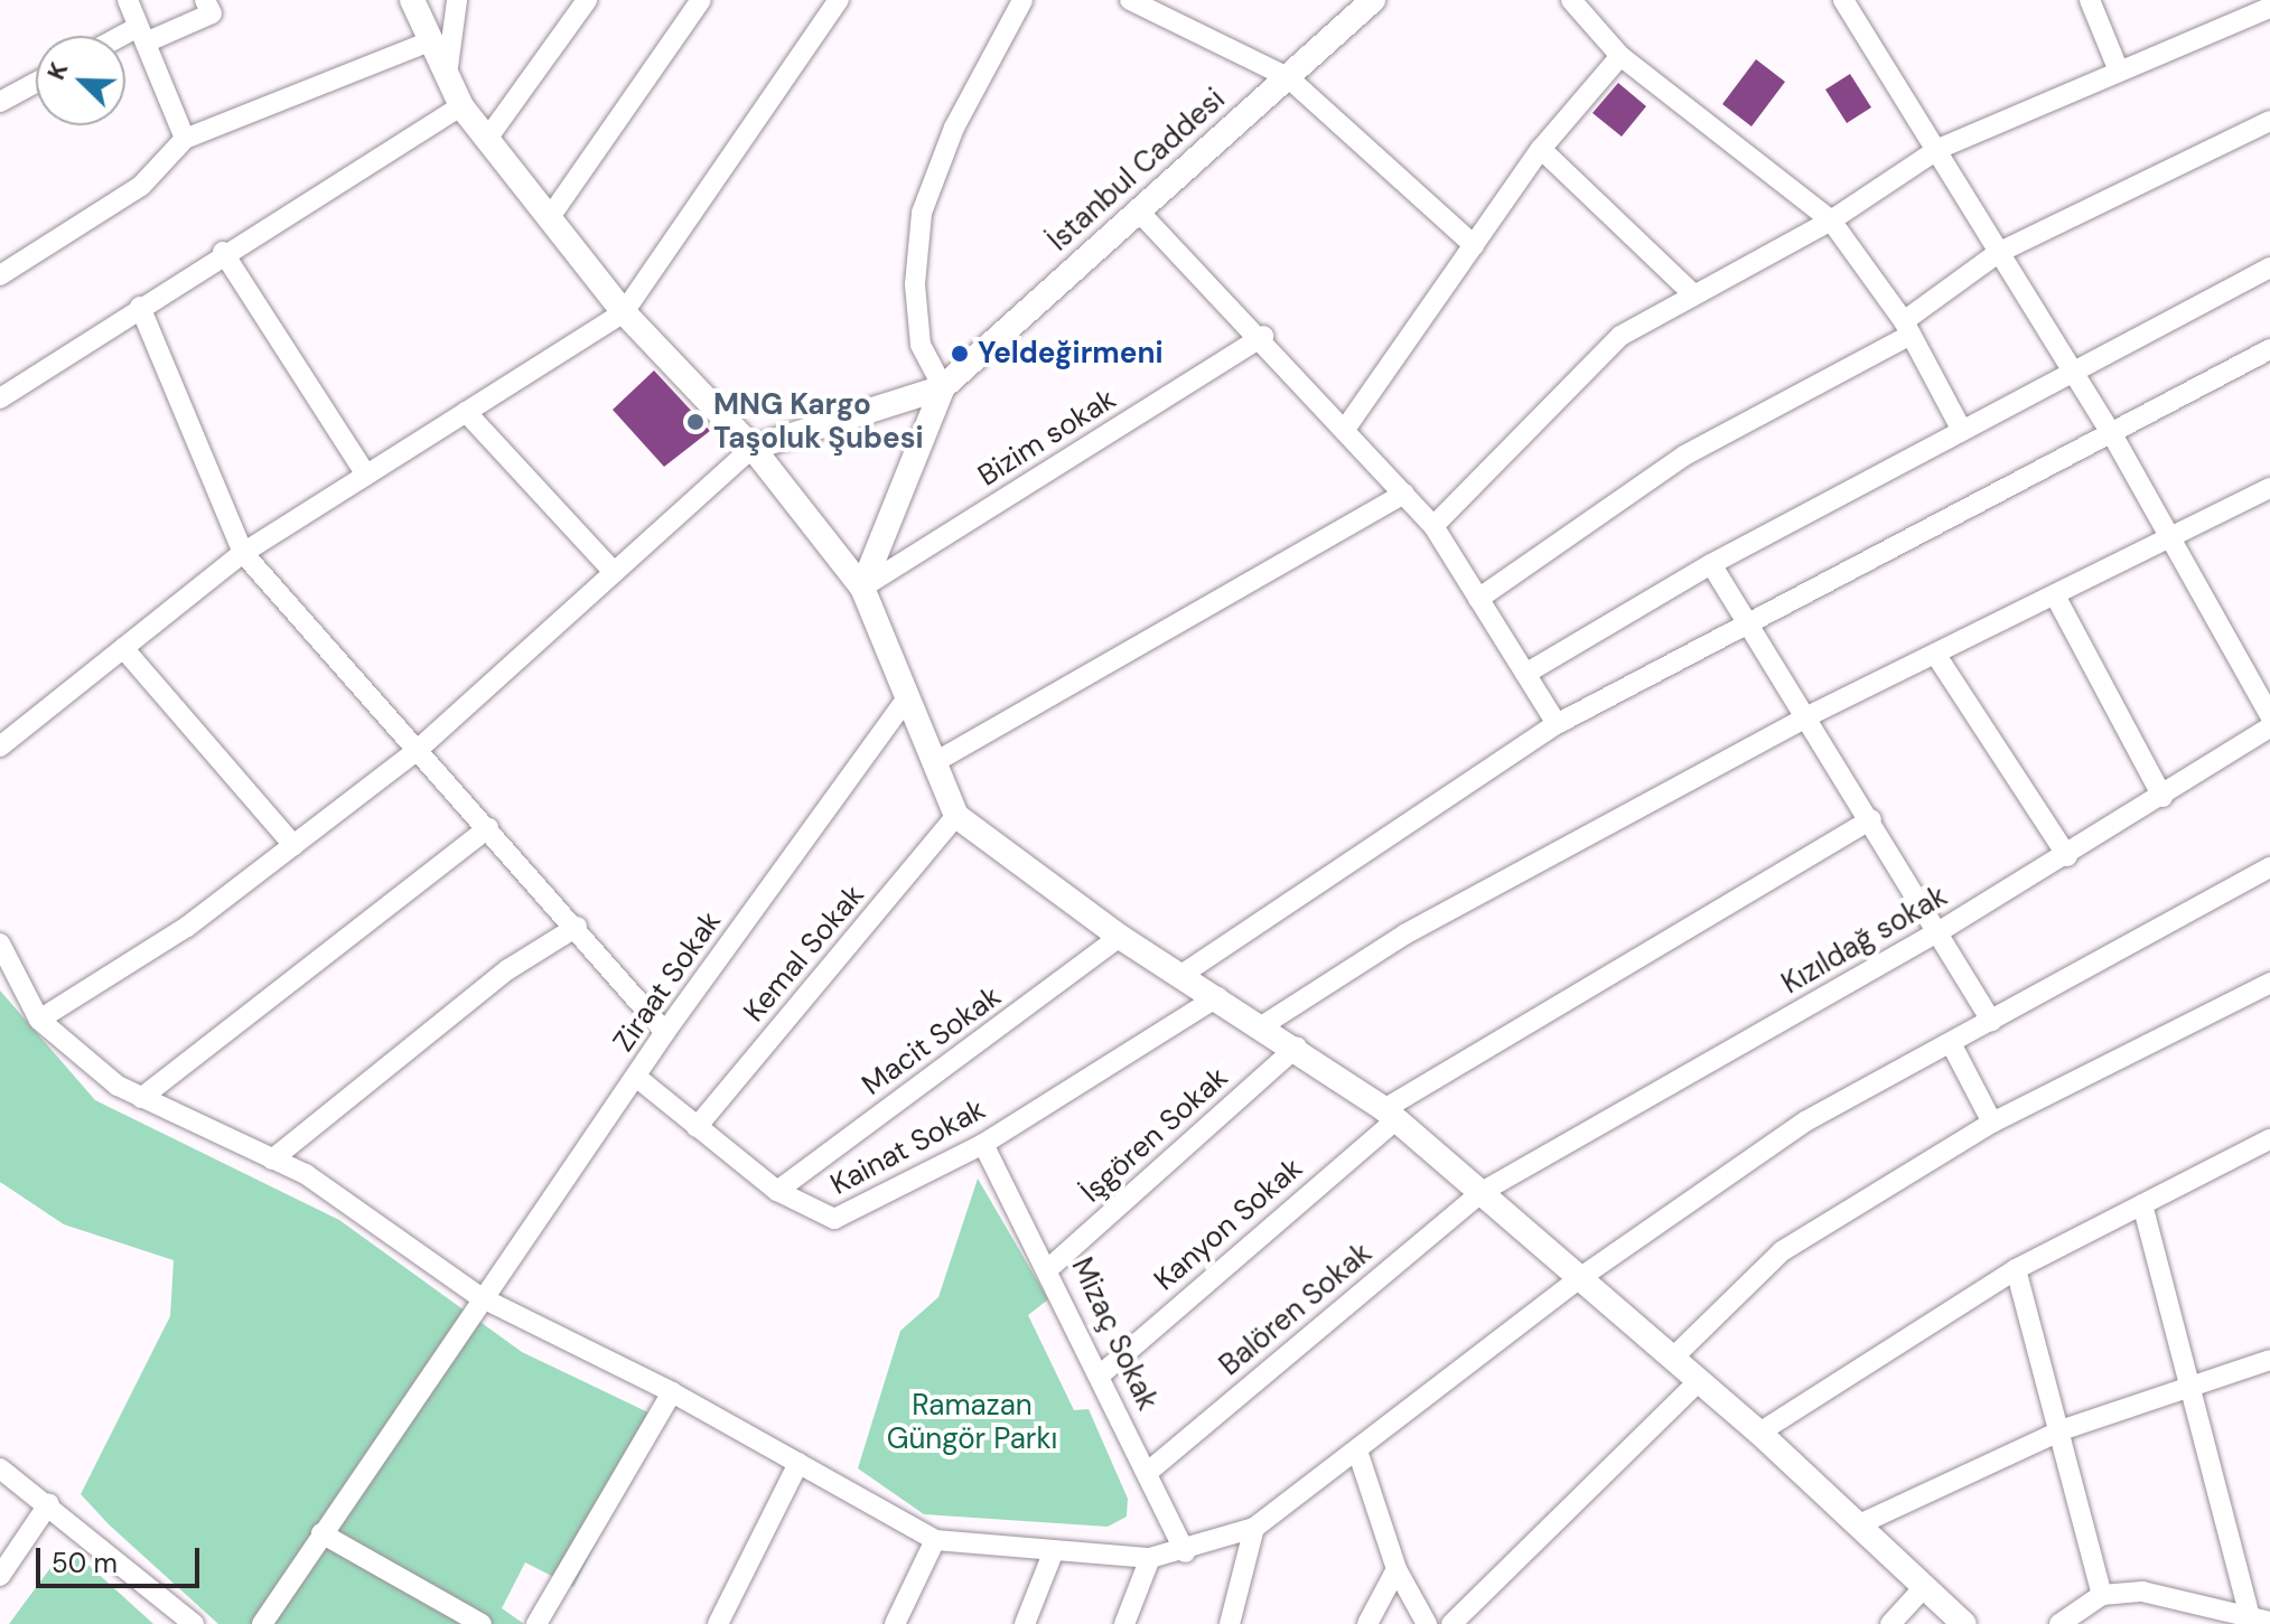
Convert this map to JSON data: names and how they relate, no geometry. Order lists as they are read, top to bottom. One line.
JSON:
{"streets":{"street":["İstanbul Caddesi","Bizim sokak","Kızıldağ sokak","Kemal Sokak","Ziraat Sokak","Macit Sokak","İşgören Sokak","Kainat Sokak","Kanyon Sokak","Balören Sokak","Mizaç Sokak"]},"crossings":[["Kızıldağ sokak","Balören Sokak"],["Kemal Sokak","Kainat Sokak"],["Ziraat Sokak","Kainat Sokak"],["Macit Sokak","Kainat Sokak"],["İşgören Sokak","Mizaç Sokak"],["Kainat Sokak","Mizaç Sokak"],["Kanyon Sokak","Mizaç Sokak"],["Balören Sokak","Mizaç Sokak"]],"parks":["Ramazan Güngör Parkı"],"places":["Yeldeğirmeni","MNG Kargo Taşoluk Şubesi"],"scale_bar":"50 m","north":"top left"}
